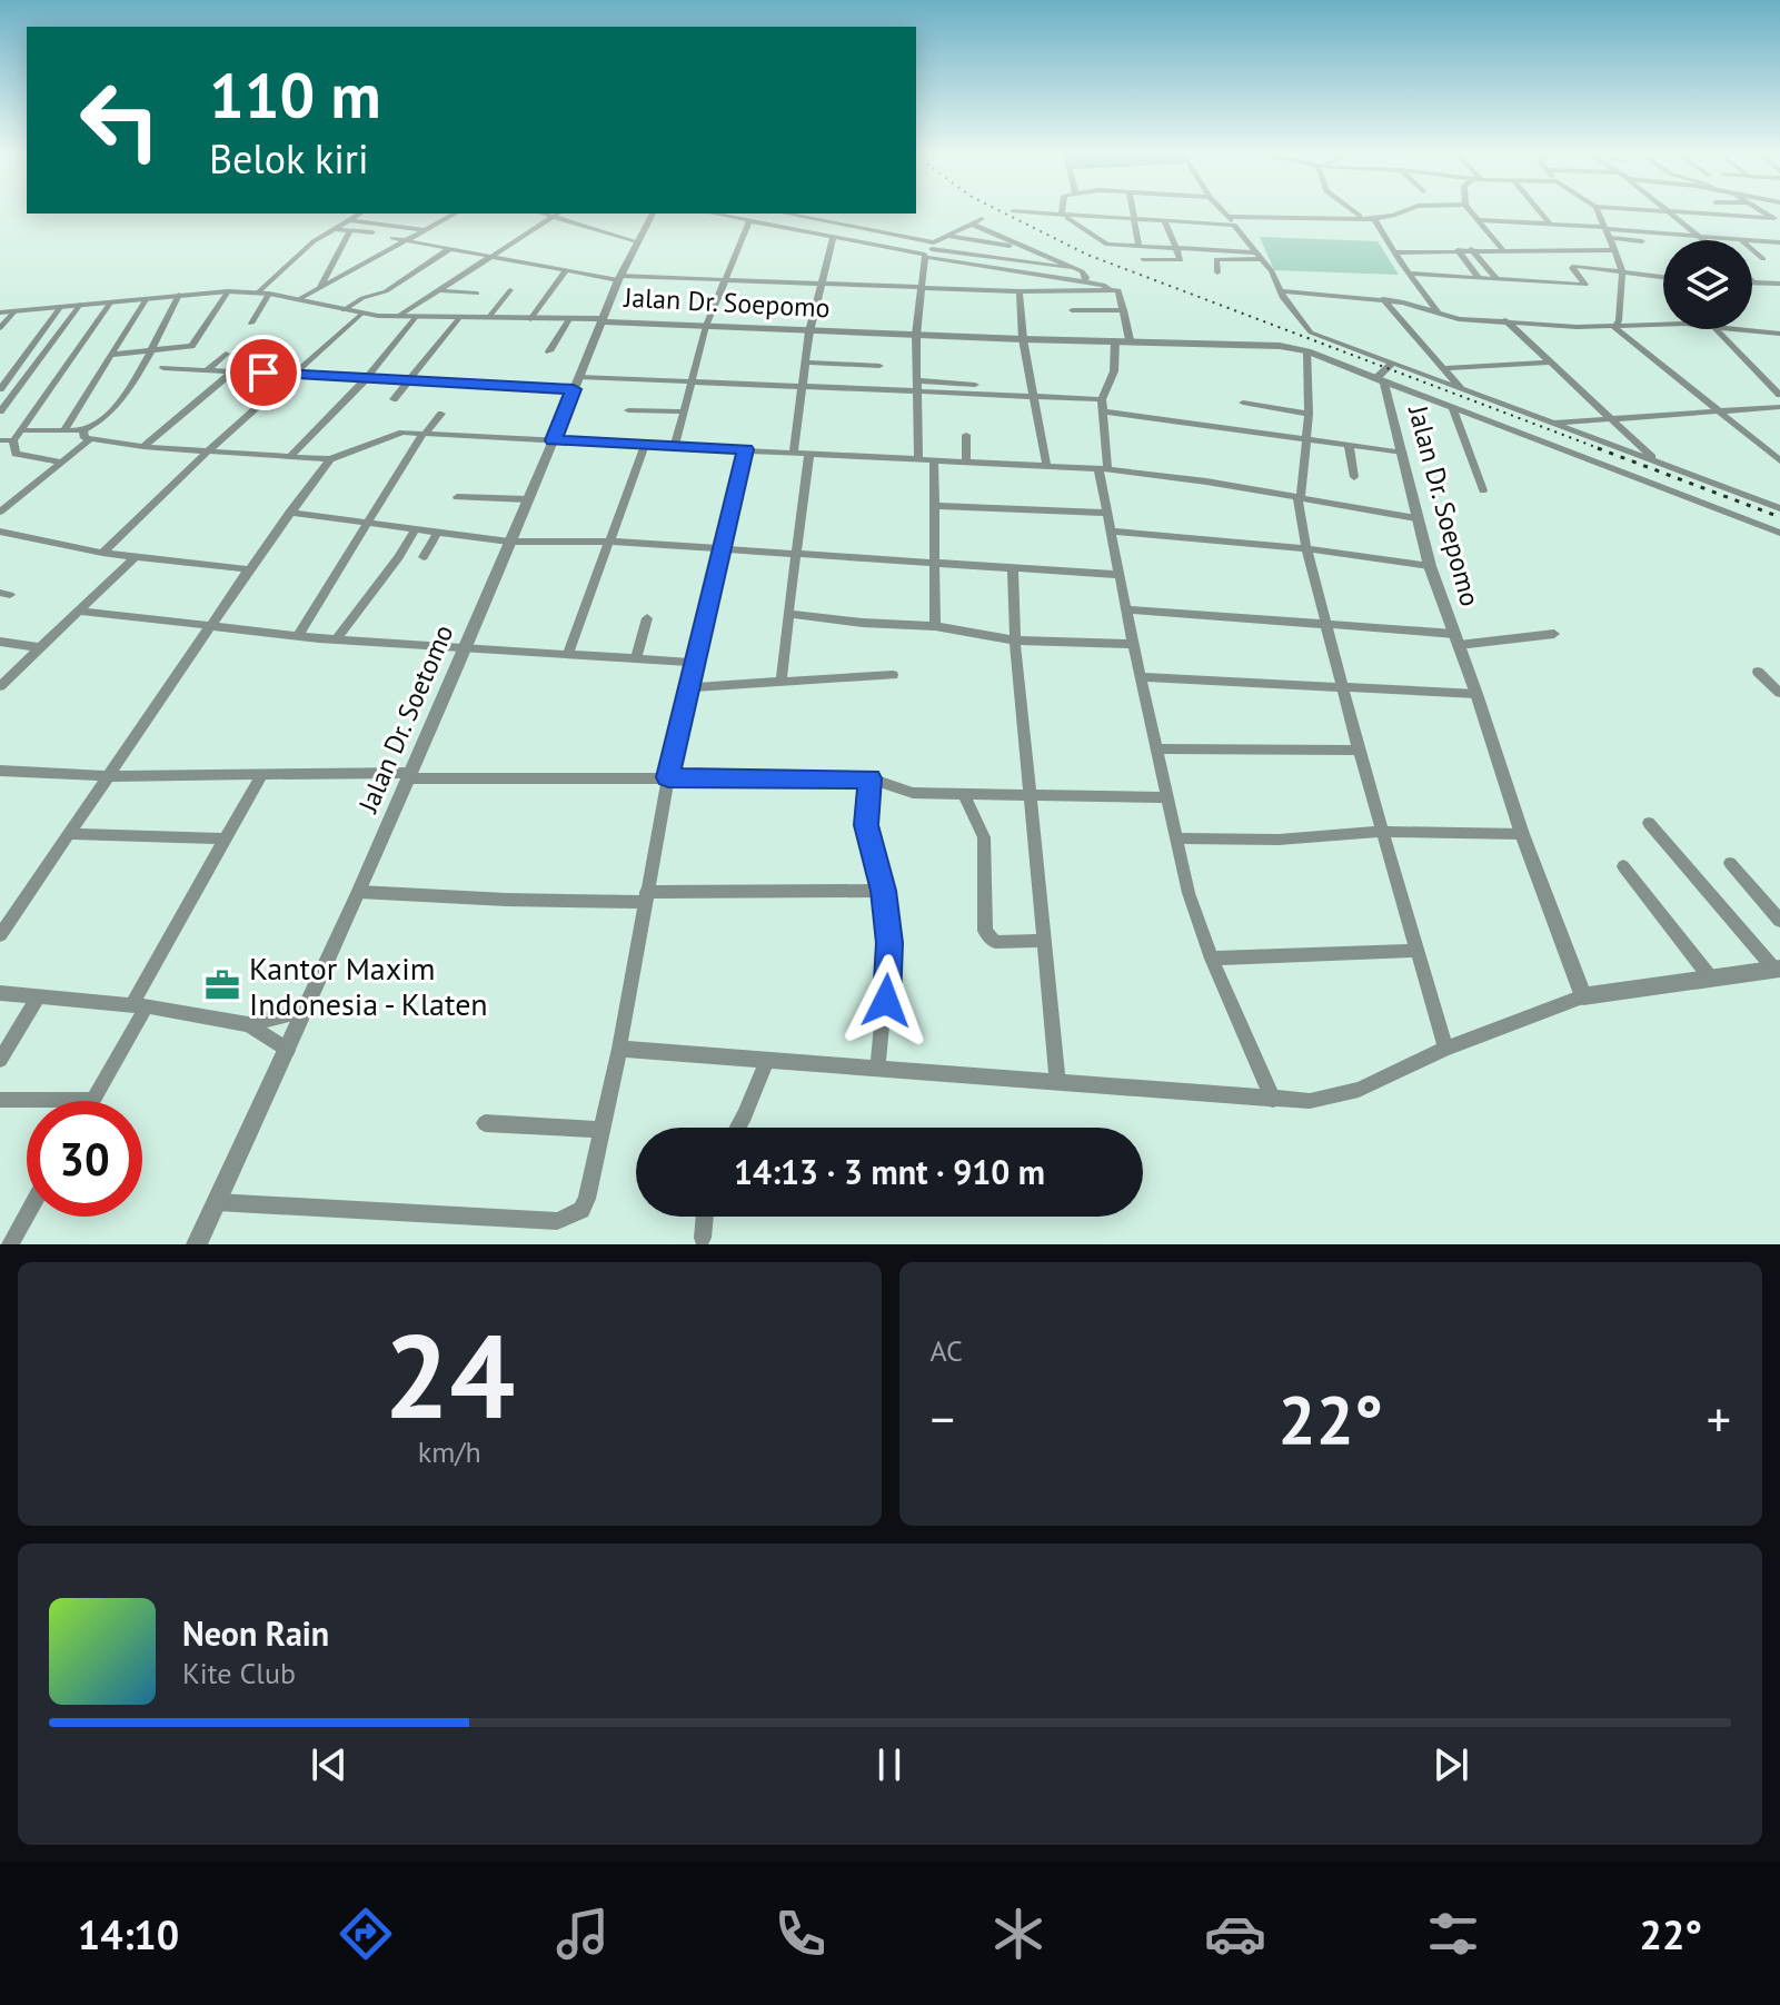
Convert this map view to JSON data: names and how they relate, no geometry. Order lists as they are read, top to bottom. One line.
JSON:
{"streets":{"street":["Jalan Dr. Soepomo","Jalan Dr. Soetomo"]},"crossings":[["Jalan Dr. Soepomo","Jalan Dr. Soetomo"]],"places":{"office":["Kantor Maxim Indonesia - Klaten"]},"page":{"turn":["110 m","Belok kiri"],"limit":"30","trip":"14:13 · 3 mnt · 910 m","tile":[["24","km/h"],"AC"],"heat":["−","22°","+"],"song":["Neon Rain","Kite Club"],"tabs":["14:10","22°"]}}
